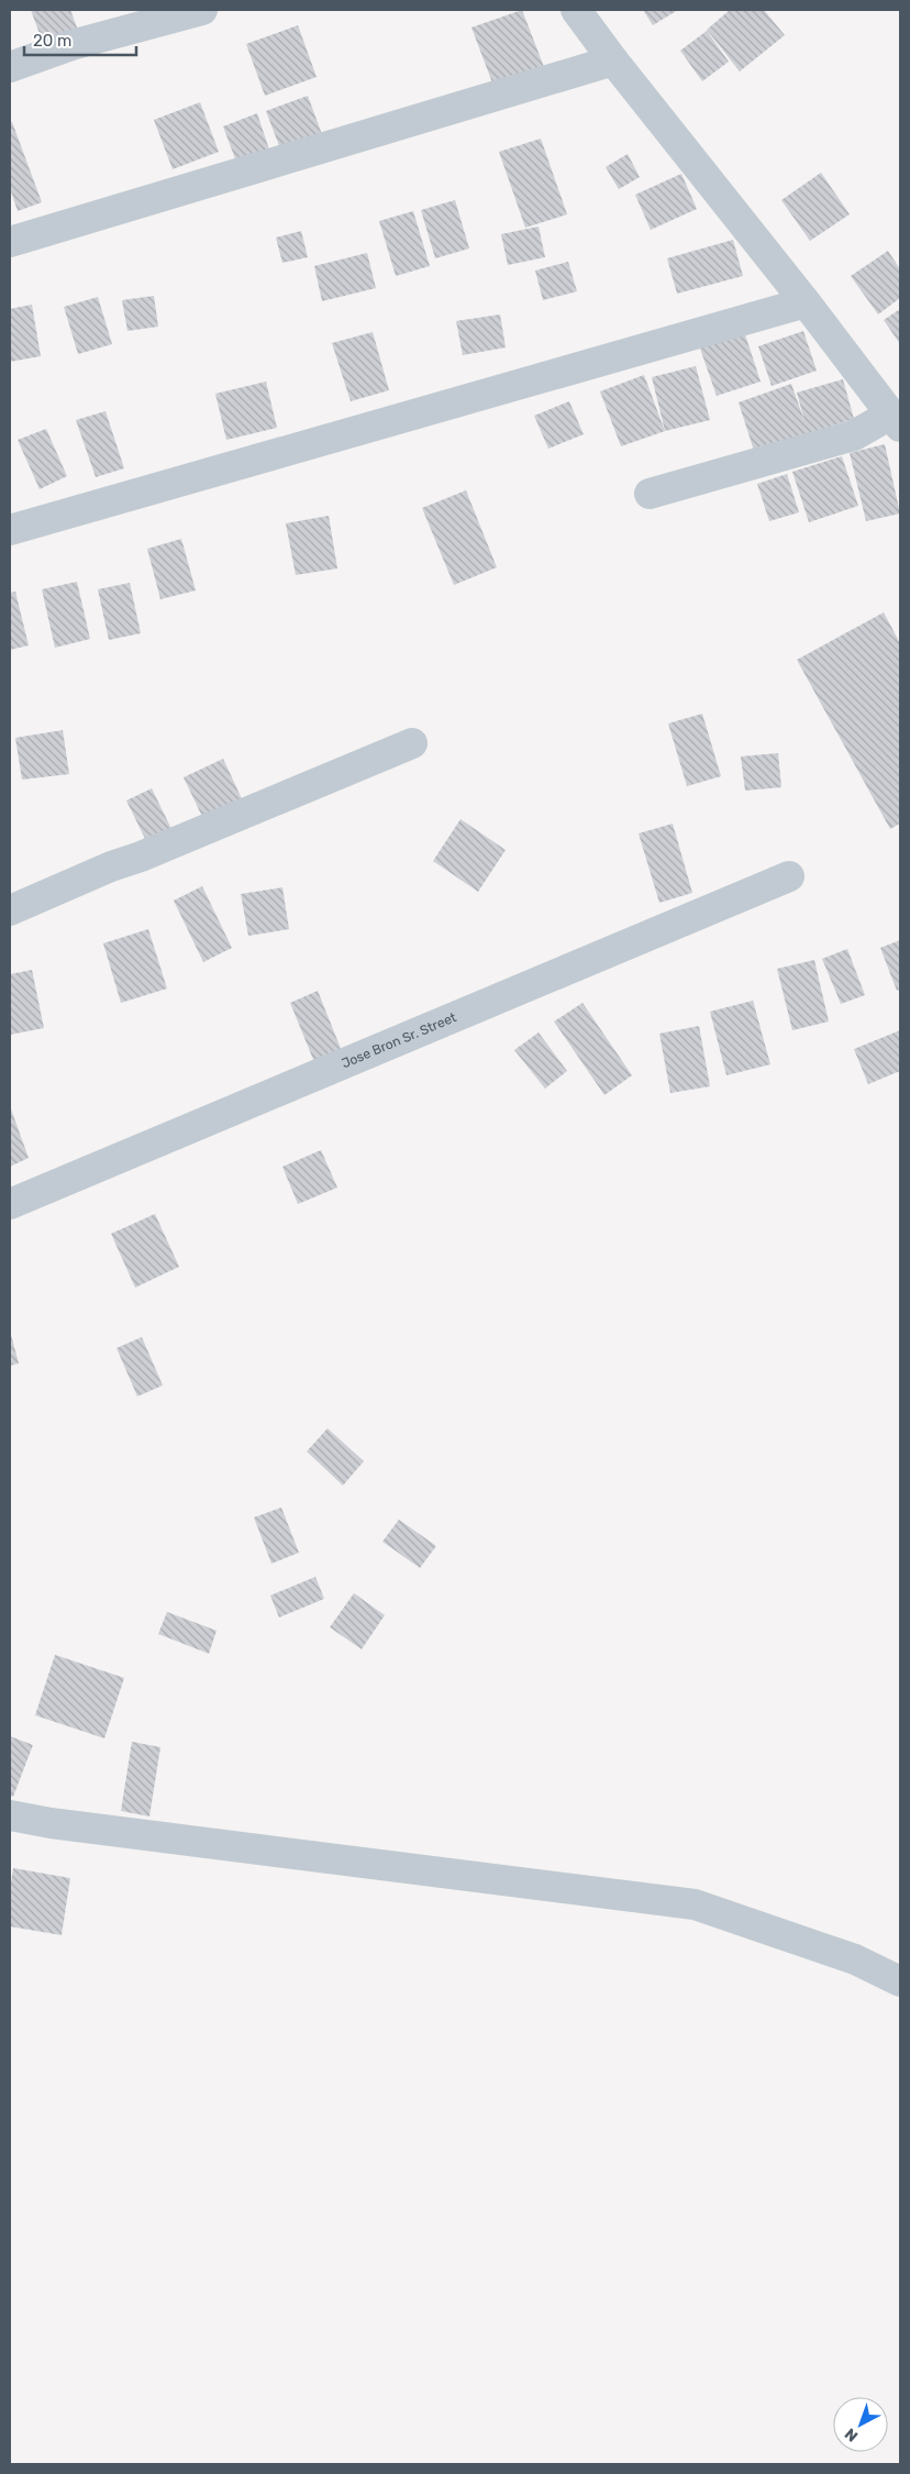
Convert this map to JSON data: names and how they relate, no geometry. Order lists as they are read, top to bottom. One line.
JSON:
{"streets":{"street":["Jose Bron Sr. Street"]},"scale_bar":"20 m","north":"bottom left"}
